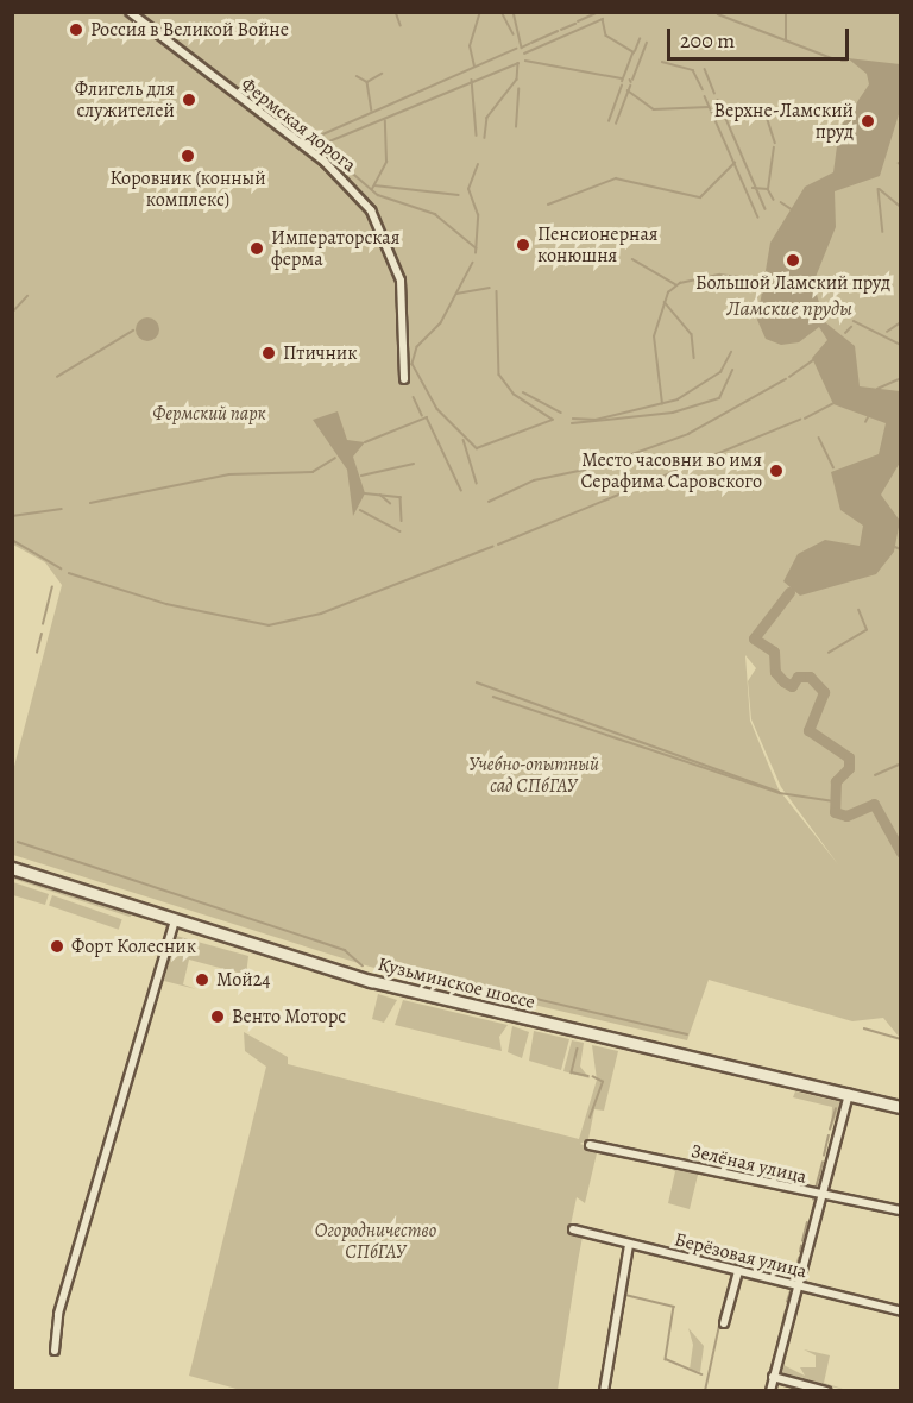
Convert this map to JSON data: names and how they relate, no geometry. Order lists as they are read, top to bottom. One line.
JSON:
{"streets":{"main road":["Кузьминское шоссе"],"street":["Фермская дорога","Зелёная улица","Берёзовая улица"]},"water":["Ламские пруды"],"parks":["Фермский парк","Учебно-опытный сад СПбГАУ","Огородничество СПбГАУ"],"places":["Россия в Великой Войне","Флигель для служителей","Верхне-Ламский пруд","Коровник (конный комплекс)","Пенсионерная конюшня","Императорская ферма","Большой Ламский пруд","Птичник","Место часовни во имя Серафима Саровского","Форт Колесник","Мой24","Венто Моторс"],"scale_bar":"200 m"}
